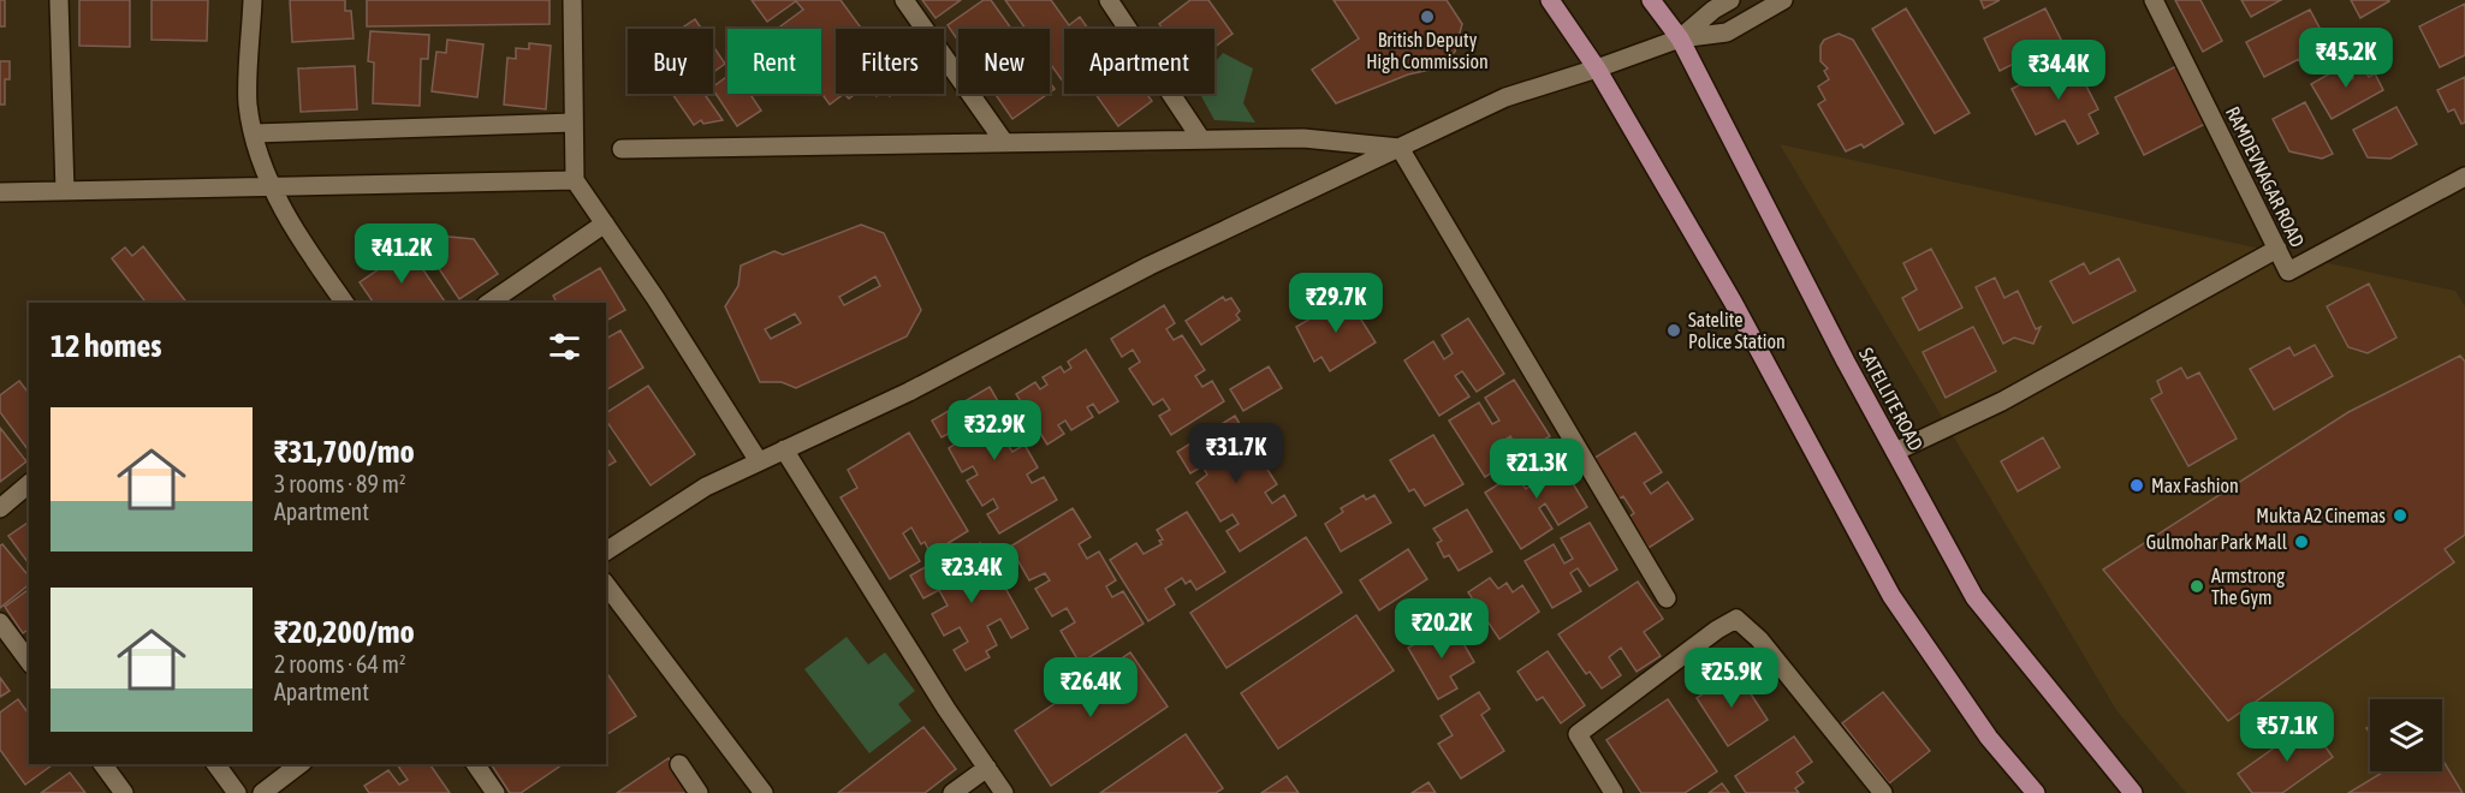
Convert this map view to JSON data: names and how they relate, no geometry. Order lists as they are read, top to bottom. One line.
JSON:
{"streets":{"main road":["SATELLITE ROAD"],"street":["RAMDEVNAGAR ROAD"]},"places":["British Deputy High Commission","Satelite Police Station","Max Fashion","Mukta A2 Cinemas","Gulmohar Park Mall","Armstrong The Gym"],"page":{"price":["₹45.2K","₹34.4K","₹41.2K","₹29.7K","₹32.9K","₹31.7K","₹21.3K","₹23.4K","₹20.2K","₹25.9K","₹26.4K","₹57.1K"],"chip":["Buy","Rent","Filters","New","Apartment"],"heading":"12 homes","list":[{"name":"₹31,700/mo","note":"3 rooms · 89 m² · Apartment"},{"name":"₹20,200/mo","note":"2 rooms · 64 m² · Apartment"}]}}
